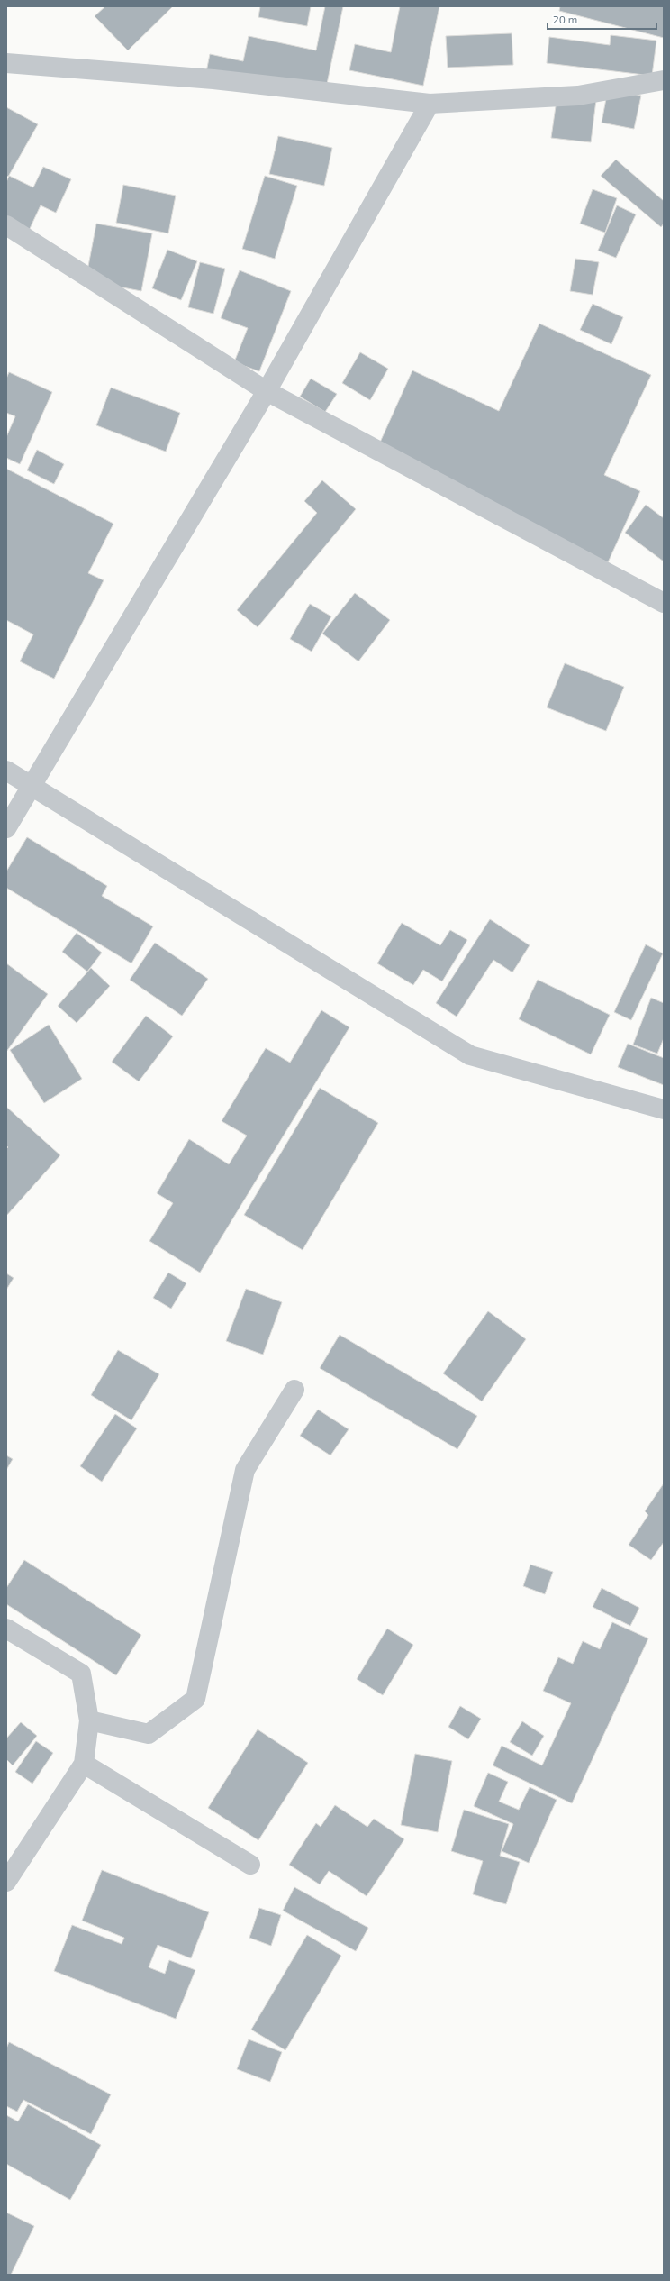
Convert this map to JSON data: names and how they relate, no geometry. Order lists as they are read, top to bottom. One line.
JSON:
{"scale_bar":"20 m"}
